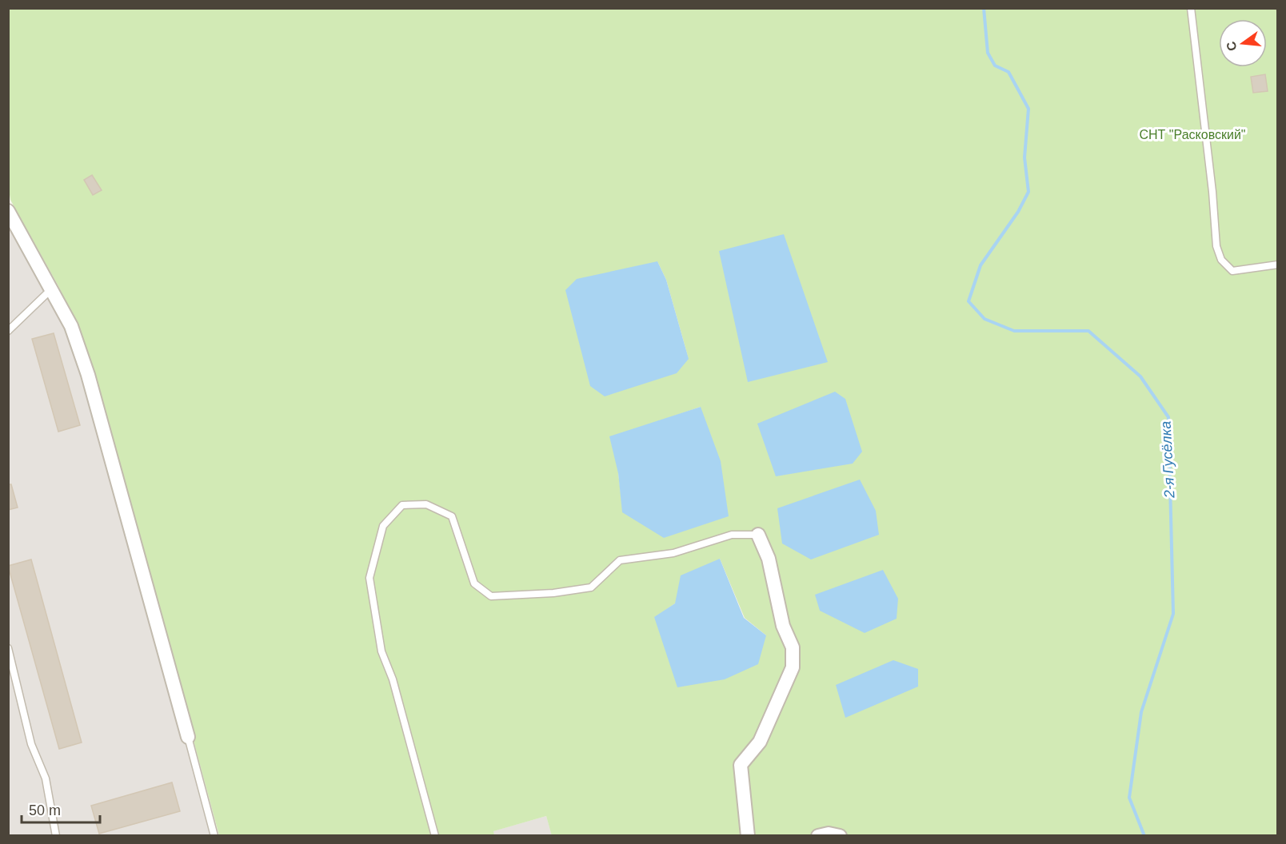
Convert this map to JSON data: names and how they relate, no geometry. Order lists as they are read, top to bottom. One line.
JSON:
{"water":["2-я Гусёлка"],"parks":["СНТ \"Расковский\""],"scale_bar":"50 m","north":"left"}
